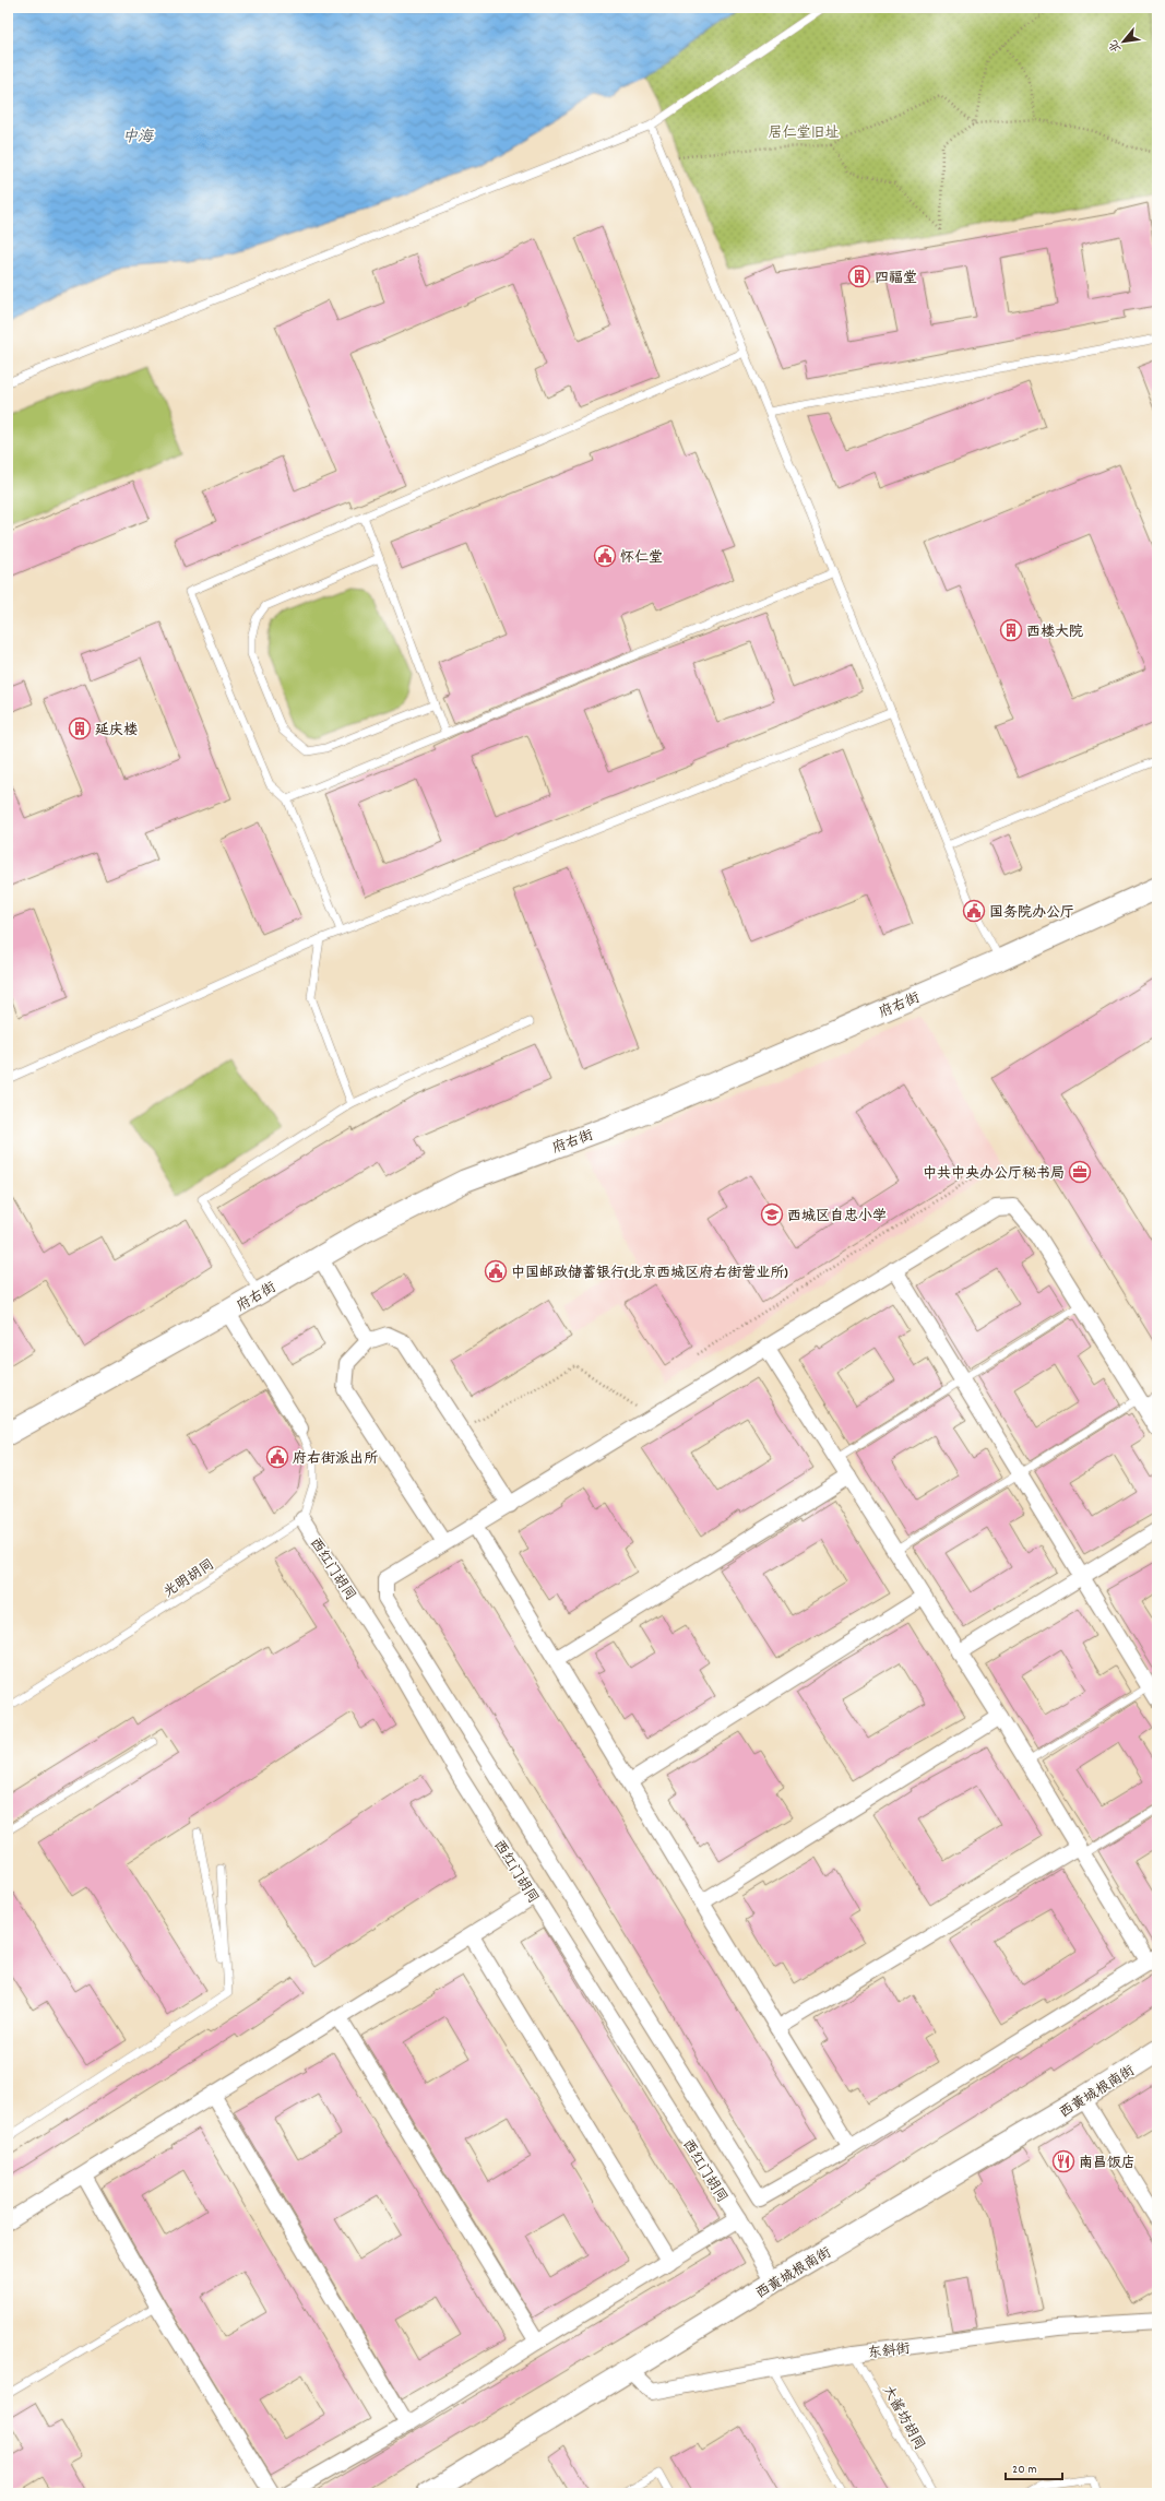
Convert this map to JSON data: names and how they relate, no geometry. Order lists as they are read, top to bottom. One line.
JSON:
{"streets":{"main road":["府右街","西黄城根南街"],"street":["西红门胡同","东斜街"],"lane":["光明胡同","大酱坊胡同"]},"crossings":[["西红门胡同","光明胡同"],["西红门胡同","西黄城根南街"],["西黄城根南街","东斜街"],["东斜街","大酱坊胡同"]],"water":["中海"],"parks":["居仁堂旧址"],"places":{"building":["四福堂","西楼大院","延庆楼"],"public building":["怀仁堂","国务院办公厅","中国邮政储蓄银行(北京西城区府右街营业所)","府右街派出所"],"office":["中共中央办公厅秘书局"],"school or university":["西城区自忠小学"],"restaurant":["南昌饭店"]},"scale_bar":"20 m","north":"bottom left"}
